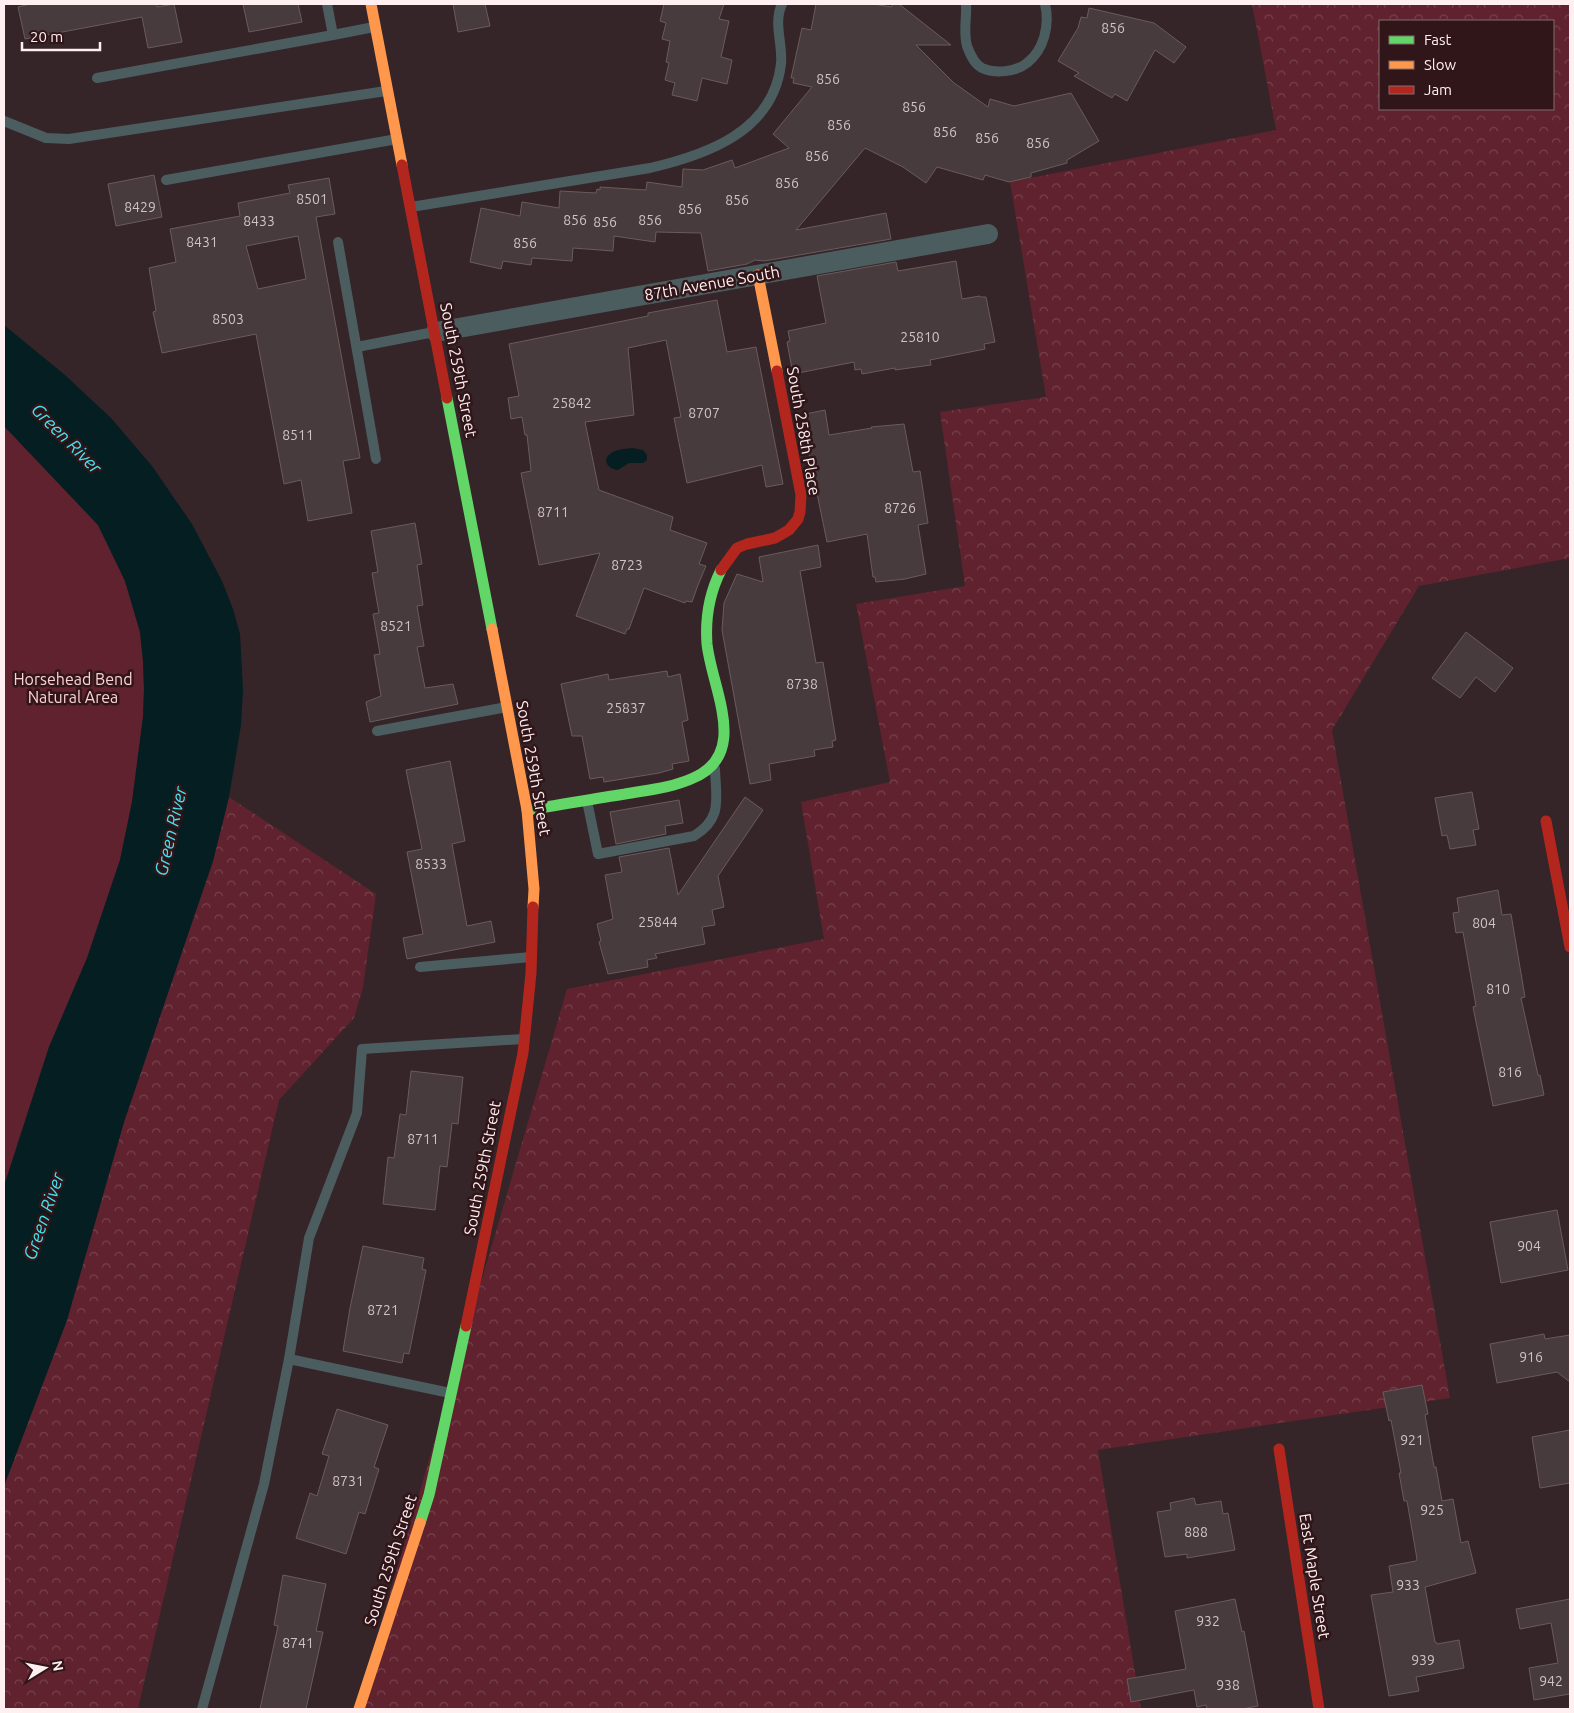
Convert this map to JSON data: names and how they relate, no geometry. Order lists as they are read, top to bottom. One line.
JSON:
{"streets":{"street":["87th Avenue South","South 259th Street","South 258th Place","East Maple Street"]},"crossings":[["87th Avenue South","South 259th Street"],["87th Avenue South","South 258th Place"]],"water":["Green River"],"parks":["Horsehead Bend Natural Area"],"house_numbers":["856","856","856","856","856","856","856","856","856","8501","856","8429","856","856","856","8433","856","8431","856","8503","25810","25842","8707","8511","8726","8711","8723","8521","8738","25837","8533","25844","804","810","816","8711","904","8721","916","921","8731","925","888","933","932","8741","939","942","938"],"legend":["Fast","Slow","Jam"],"scale_bar":"20 m","north":"right"}
